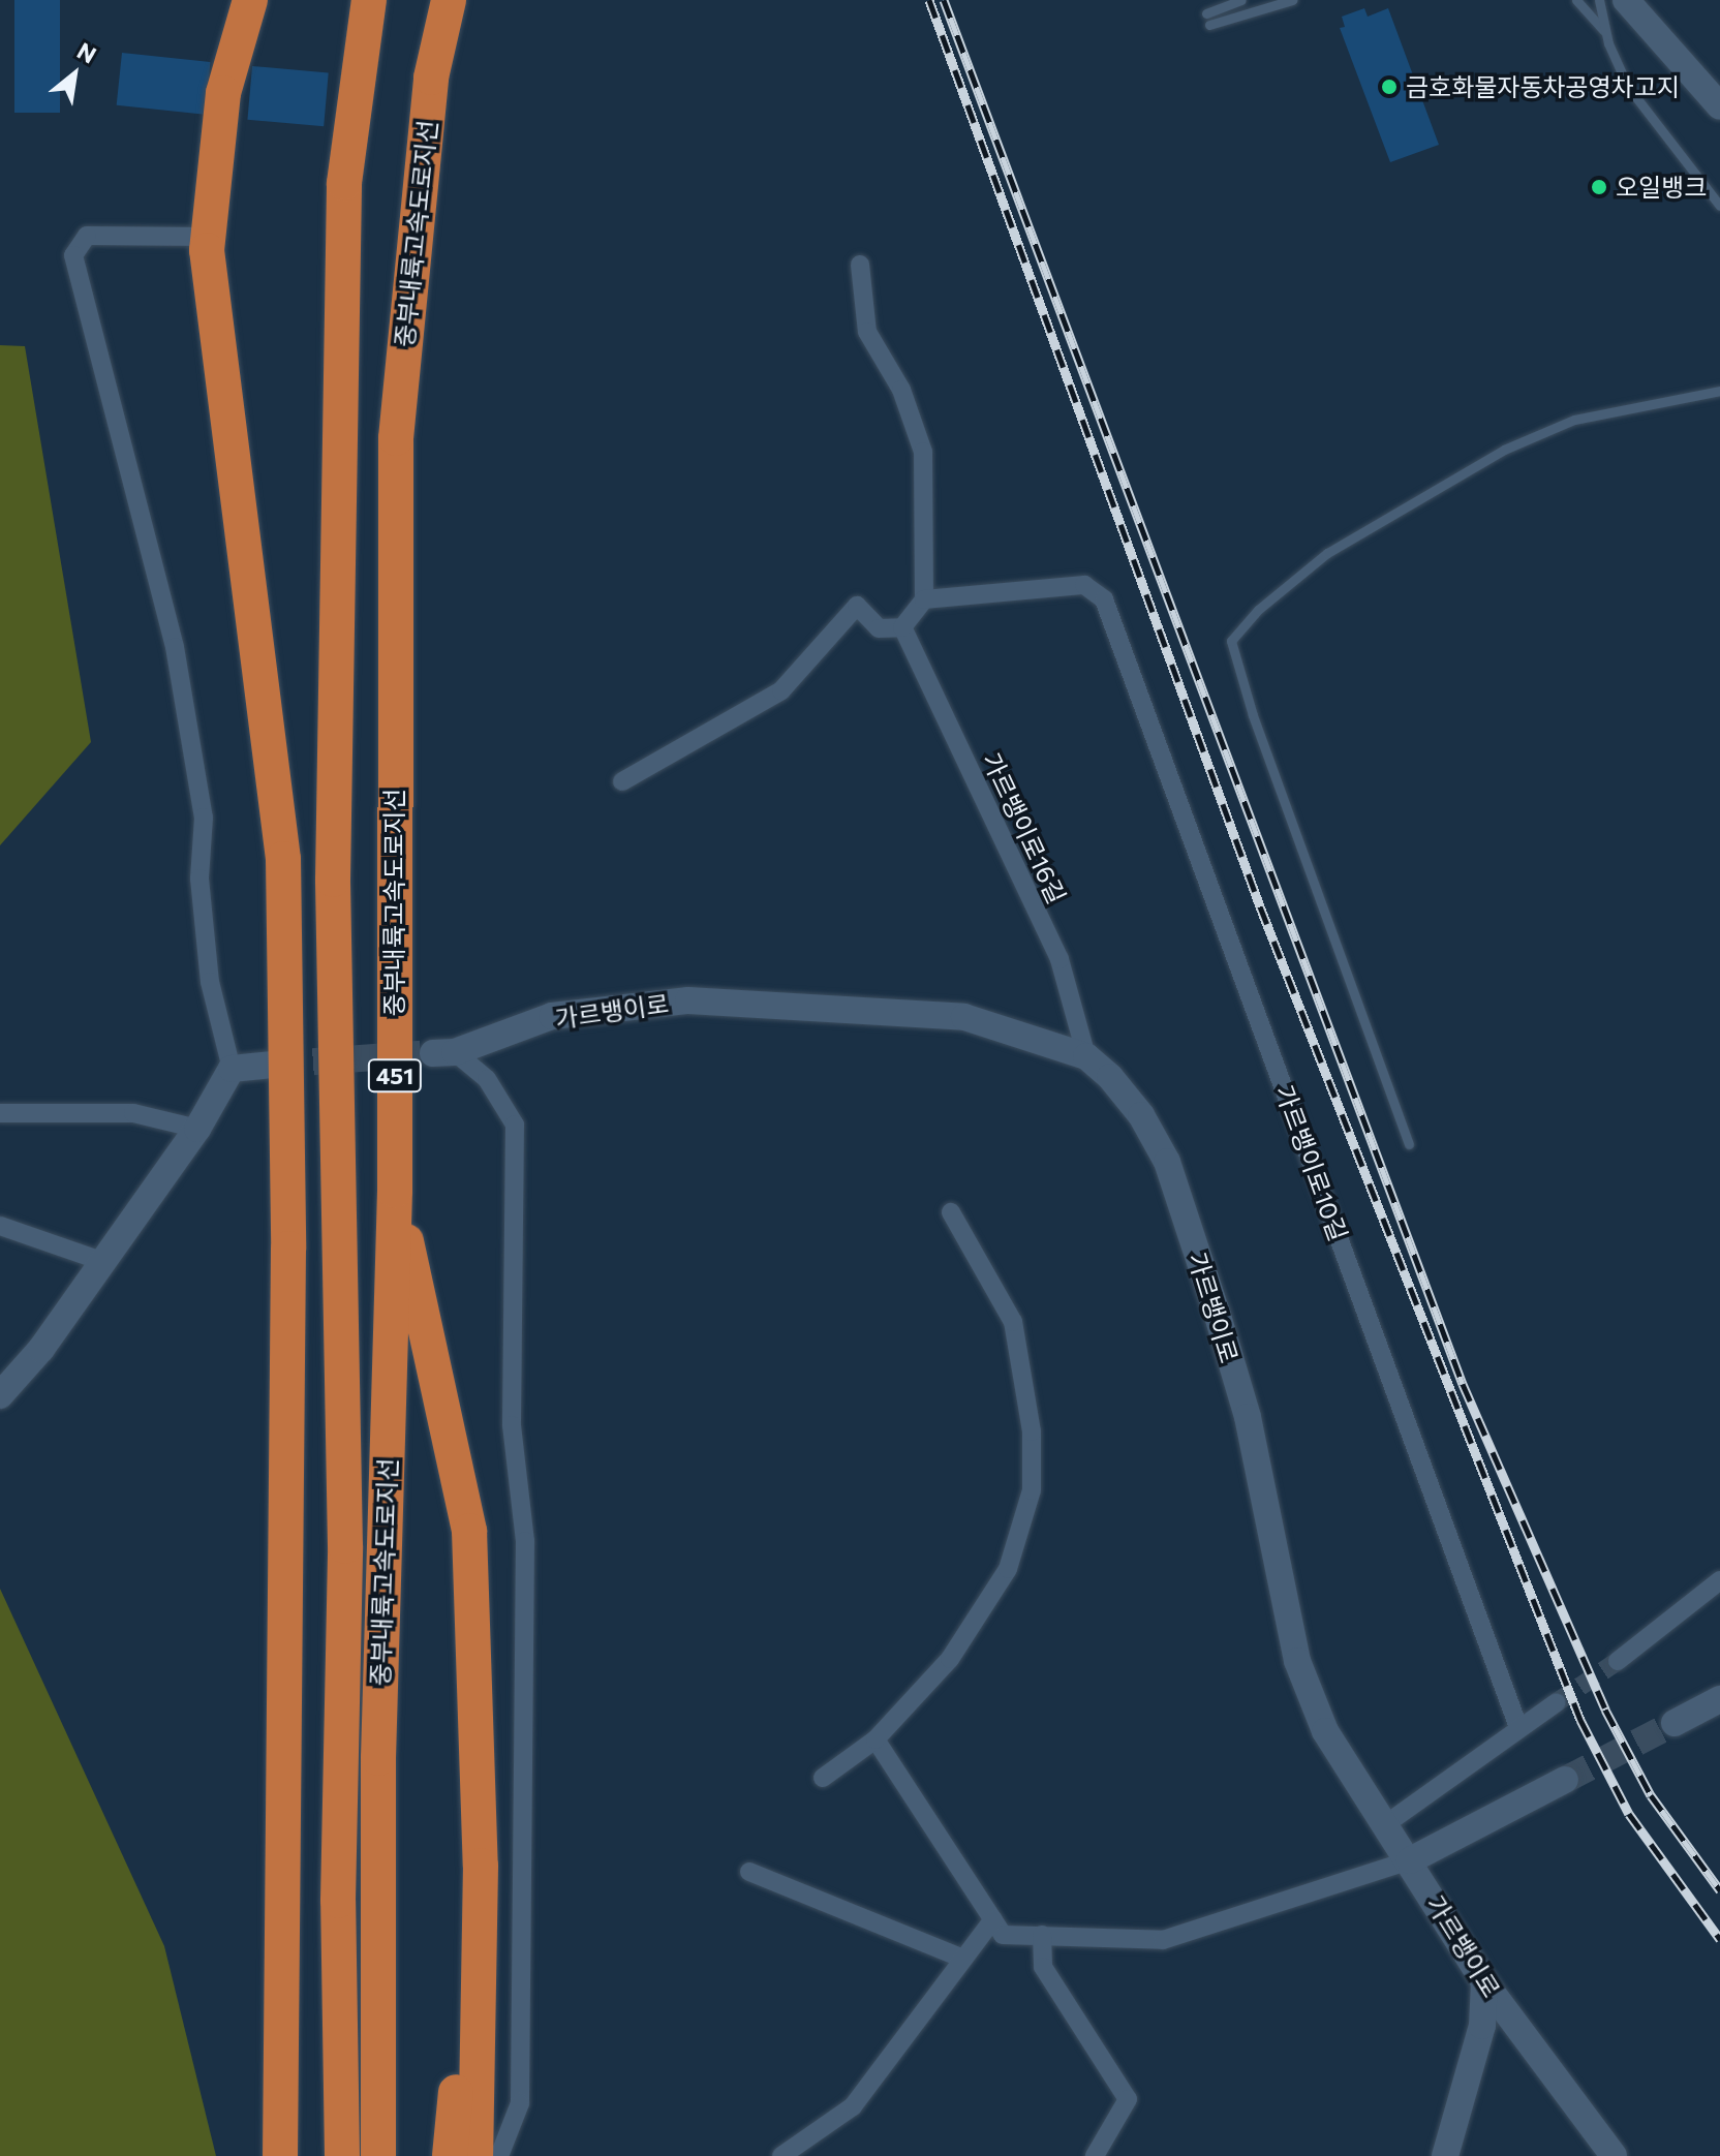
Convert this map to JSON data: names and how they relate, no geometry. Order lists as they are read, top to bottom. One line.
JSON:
{"streets":{"highway":["중부내륙고속도로지선","451"],"street":["가르뱅이로16길","가르뱅이로","가르뱅이로10길"]},"crossings":[["가르뱅이로16길","가르뱅이로"]],"places":["금호화물자동차공영차고지","오일뱅크"],"north":"top right"}
